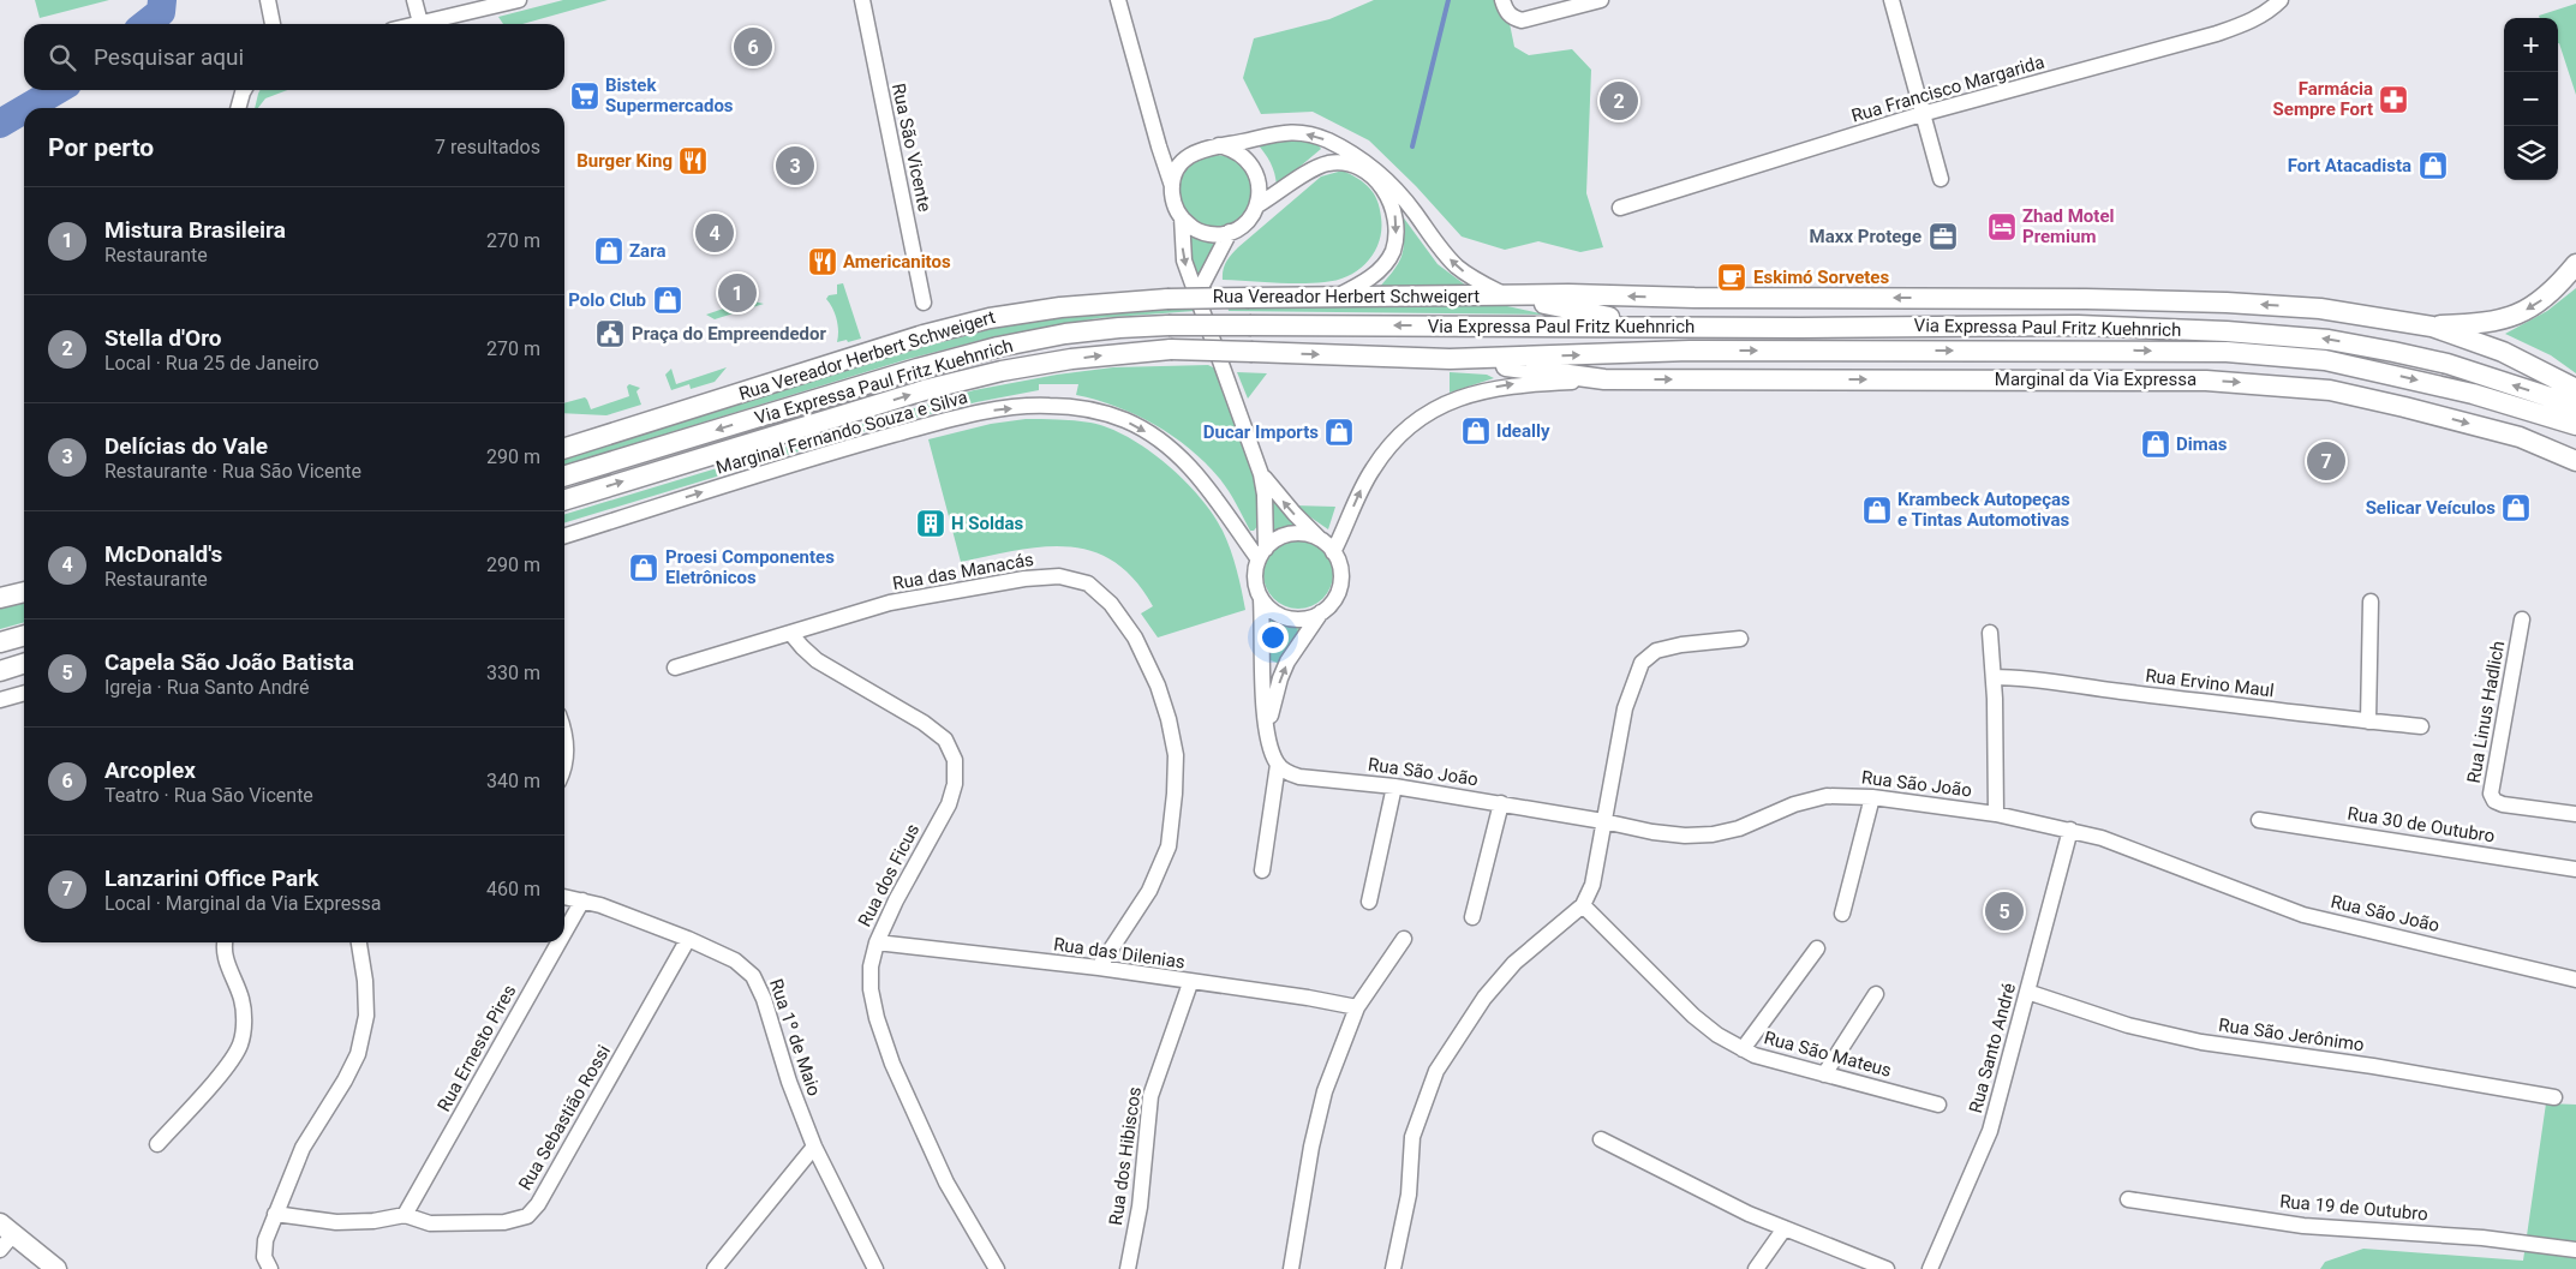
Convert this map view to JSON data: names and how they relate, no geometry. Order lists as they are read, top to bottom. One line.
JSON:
{"streets":{"main road":["Rua Vereador Herbert Schweigert","Via Expressa Paul Fritz Kuehnrich","Marginal da Via Expressa"],"street":["Rua Francisco Margarida","Rua São Vicente","Marginal Fernando Souza e Silva","Rua das Manacás","Rua Ervino Maul","Rua Linus Hadlich","Rua São João","Rua 30 de Outubro","Rua dos Ficus","Rua das Dilenias","Rua São Jerônimo","Rua 1º de Maio","Rua Ernesto Pires","Rua Santo André","Rua São Mateus","Rua Sebastião Rossi","Rua dos Hibiscos","Rua 19 de Outubro"]},"crossings":[["Via Expressa Paul Fritz Kuehnrich","Marginal da Via Expressa"],["Rua das Manacás","Rua dos Ficus"],["Rua das Manacás","Rua das Dilenias"],["Rua São João","Rua Santo André"],["Rua dos Ficus","Rua das Dilenias"],["Rua das Dilenias","Rua dos Hibiscos"],["Rua São Jerônimo","Rua Santo André"],["Rua 1º de Maio","Rua Ernesto Pires"],["Rua 1º de Maio","Rua Sebastião Rossi"],["Rua Ernesto Pires","Rua Sebastião Rossi"]],"one_way":["Marginal Fernando Souza e Silva"],"places":{"supermarket":["Bistek Supermercados"],"pharmacy":["Farmácia Sempre Fort"],"restaurant":["Burger King","Americanitos"],"shop":["Fort Atacadista","Zara","Polo Club","Ideally","Ducar Imports","Dimas","Selicar Veículos","Krambeck Autopeças e Tintas Automotivas","Proesi Componentes Eletrônicos"],"hotel":["Zhad Motel Premium"],"office":["Maxx Protege"],"cafe":["Eskimó Sorvetes"],"public building":["Praça do Empreendedor"],"building":["H Soldas"]},"page":{"map_buttons":["+","−"],"search":"Pesquisar aqui","pins":["6","2","3","4","1","7","5"],"heading":["Por perto","7 resultados"],"list":[{"mark":"1","name":"Mistura Brasileira","note":"Restaurante","value":"270 m"},{"mark":"2","name":"Stella d'Oro","note":"Local · Rua 25 de Janeiro","value":"270 m"},{"mark":"3","name":"Delícias do Vale","note":"Restaurante · Rua São Vicente","value":"290 m"},{"mark":"4","name":"McDonald's","note":"Restaurante","value":"290 m"},{"mark":"5","name":"Capela São João Batista","note":"Igreja · Rua Santo André","value":"330 m"},{"mark":"6","name":"Arcoplex","note":"Teatro · Rua São Vicente","value":"340 m"},{"mark":"7","name":"Lanzarini Office Park","note":"Local · Marginal da Via Expressa","value":"460 m"}]}}
